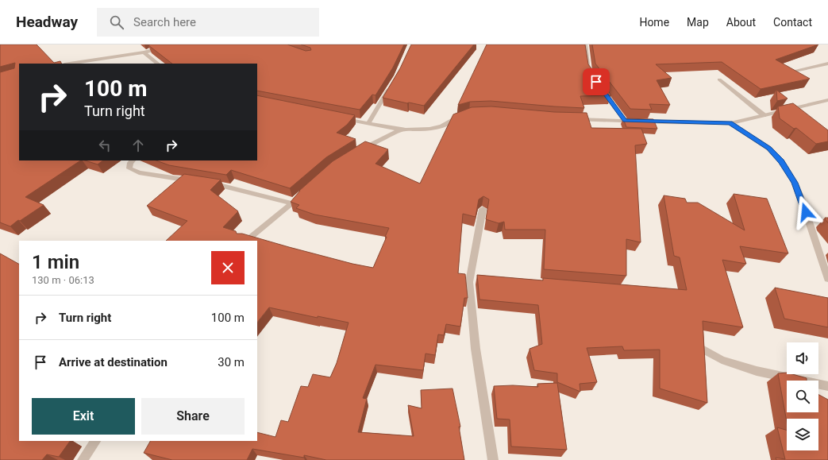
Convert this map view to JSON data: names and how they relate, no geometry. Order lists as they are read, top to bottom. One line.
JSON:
{"page":{"header":"Headway","search":"Search here","nav":["Home","Map","About","Contact"],"turn":["100 m","Turn right"],"heading":["1 min","130 m · 06:13"],"list":[{"name":"Turn right","value":"100 m"},{"name":"Arrive at destination","value":"30 m"}],"buttons":["Exit","Share"]}}
